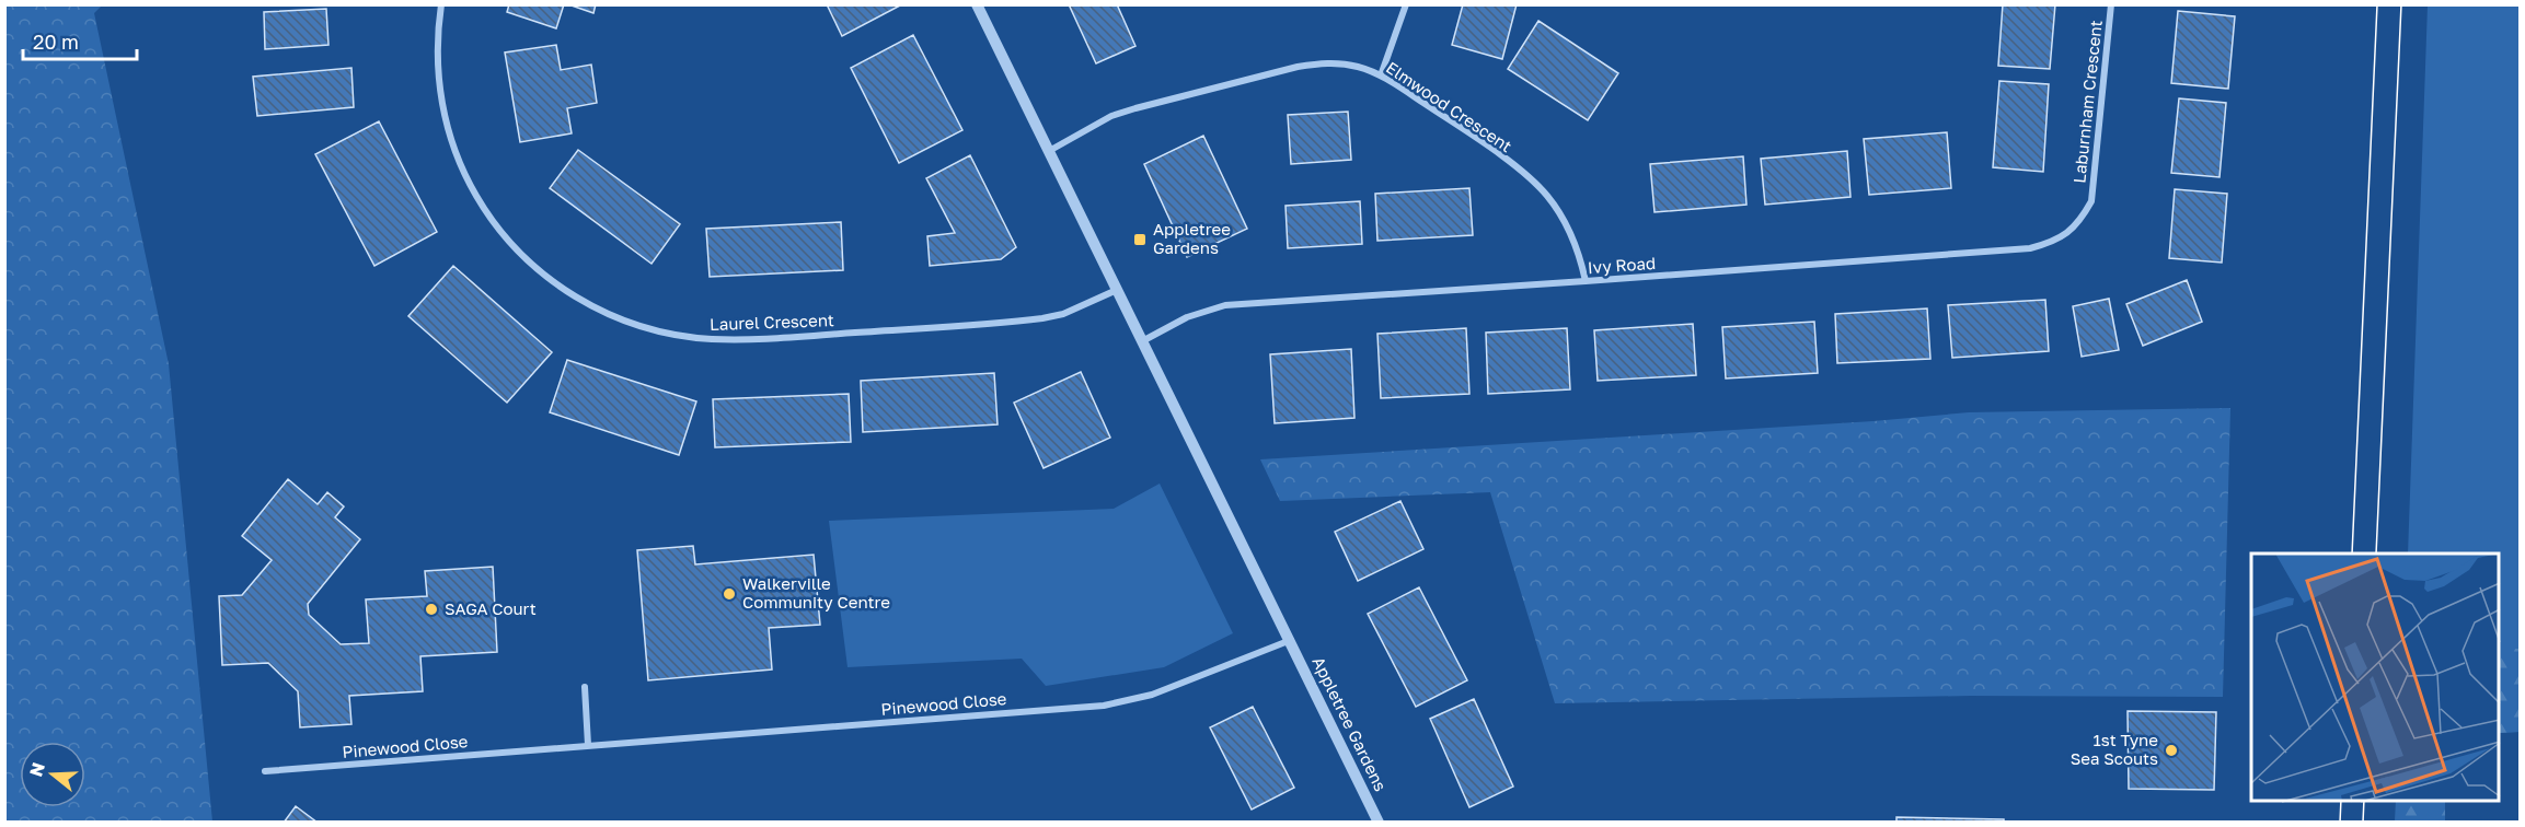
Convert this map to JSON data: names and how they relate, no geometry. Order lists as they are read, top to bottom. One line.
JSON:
{"streets":{"street":["Laburnham Crescent","Elmwood Crescent","Ivy Road","Laurel Crescent","Pinewood Close","Appletree Gardens"]},"crossings":[["Laburnham Crescent","Ivy Road"],["Elmwood Crescent","Ivy Road"],["Elmwood Crescent","Appletree Gardens"],["Ivy Road","Appletree Gardens"],["Laurel Crescent","Appletree Gardens"],["Pinewood Close","Appletree Gardens"]],"places":{"transit":["Appletree Gardens"],"other":["Walkerville Community Centre","SAGA Court","1st Tyne Sea Scouts"]},"scale_bar":"20 m","north":"left"}
